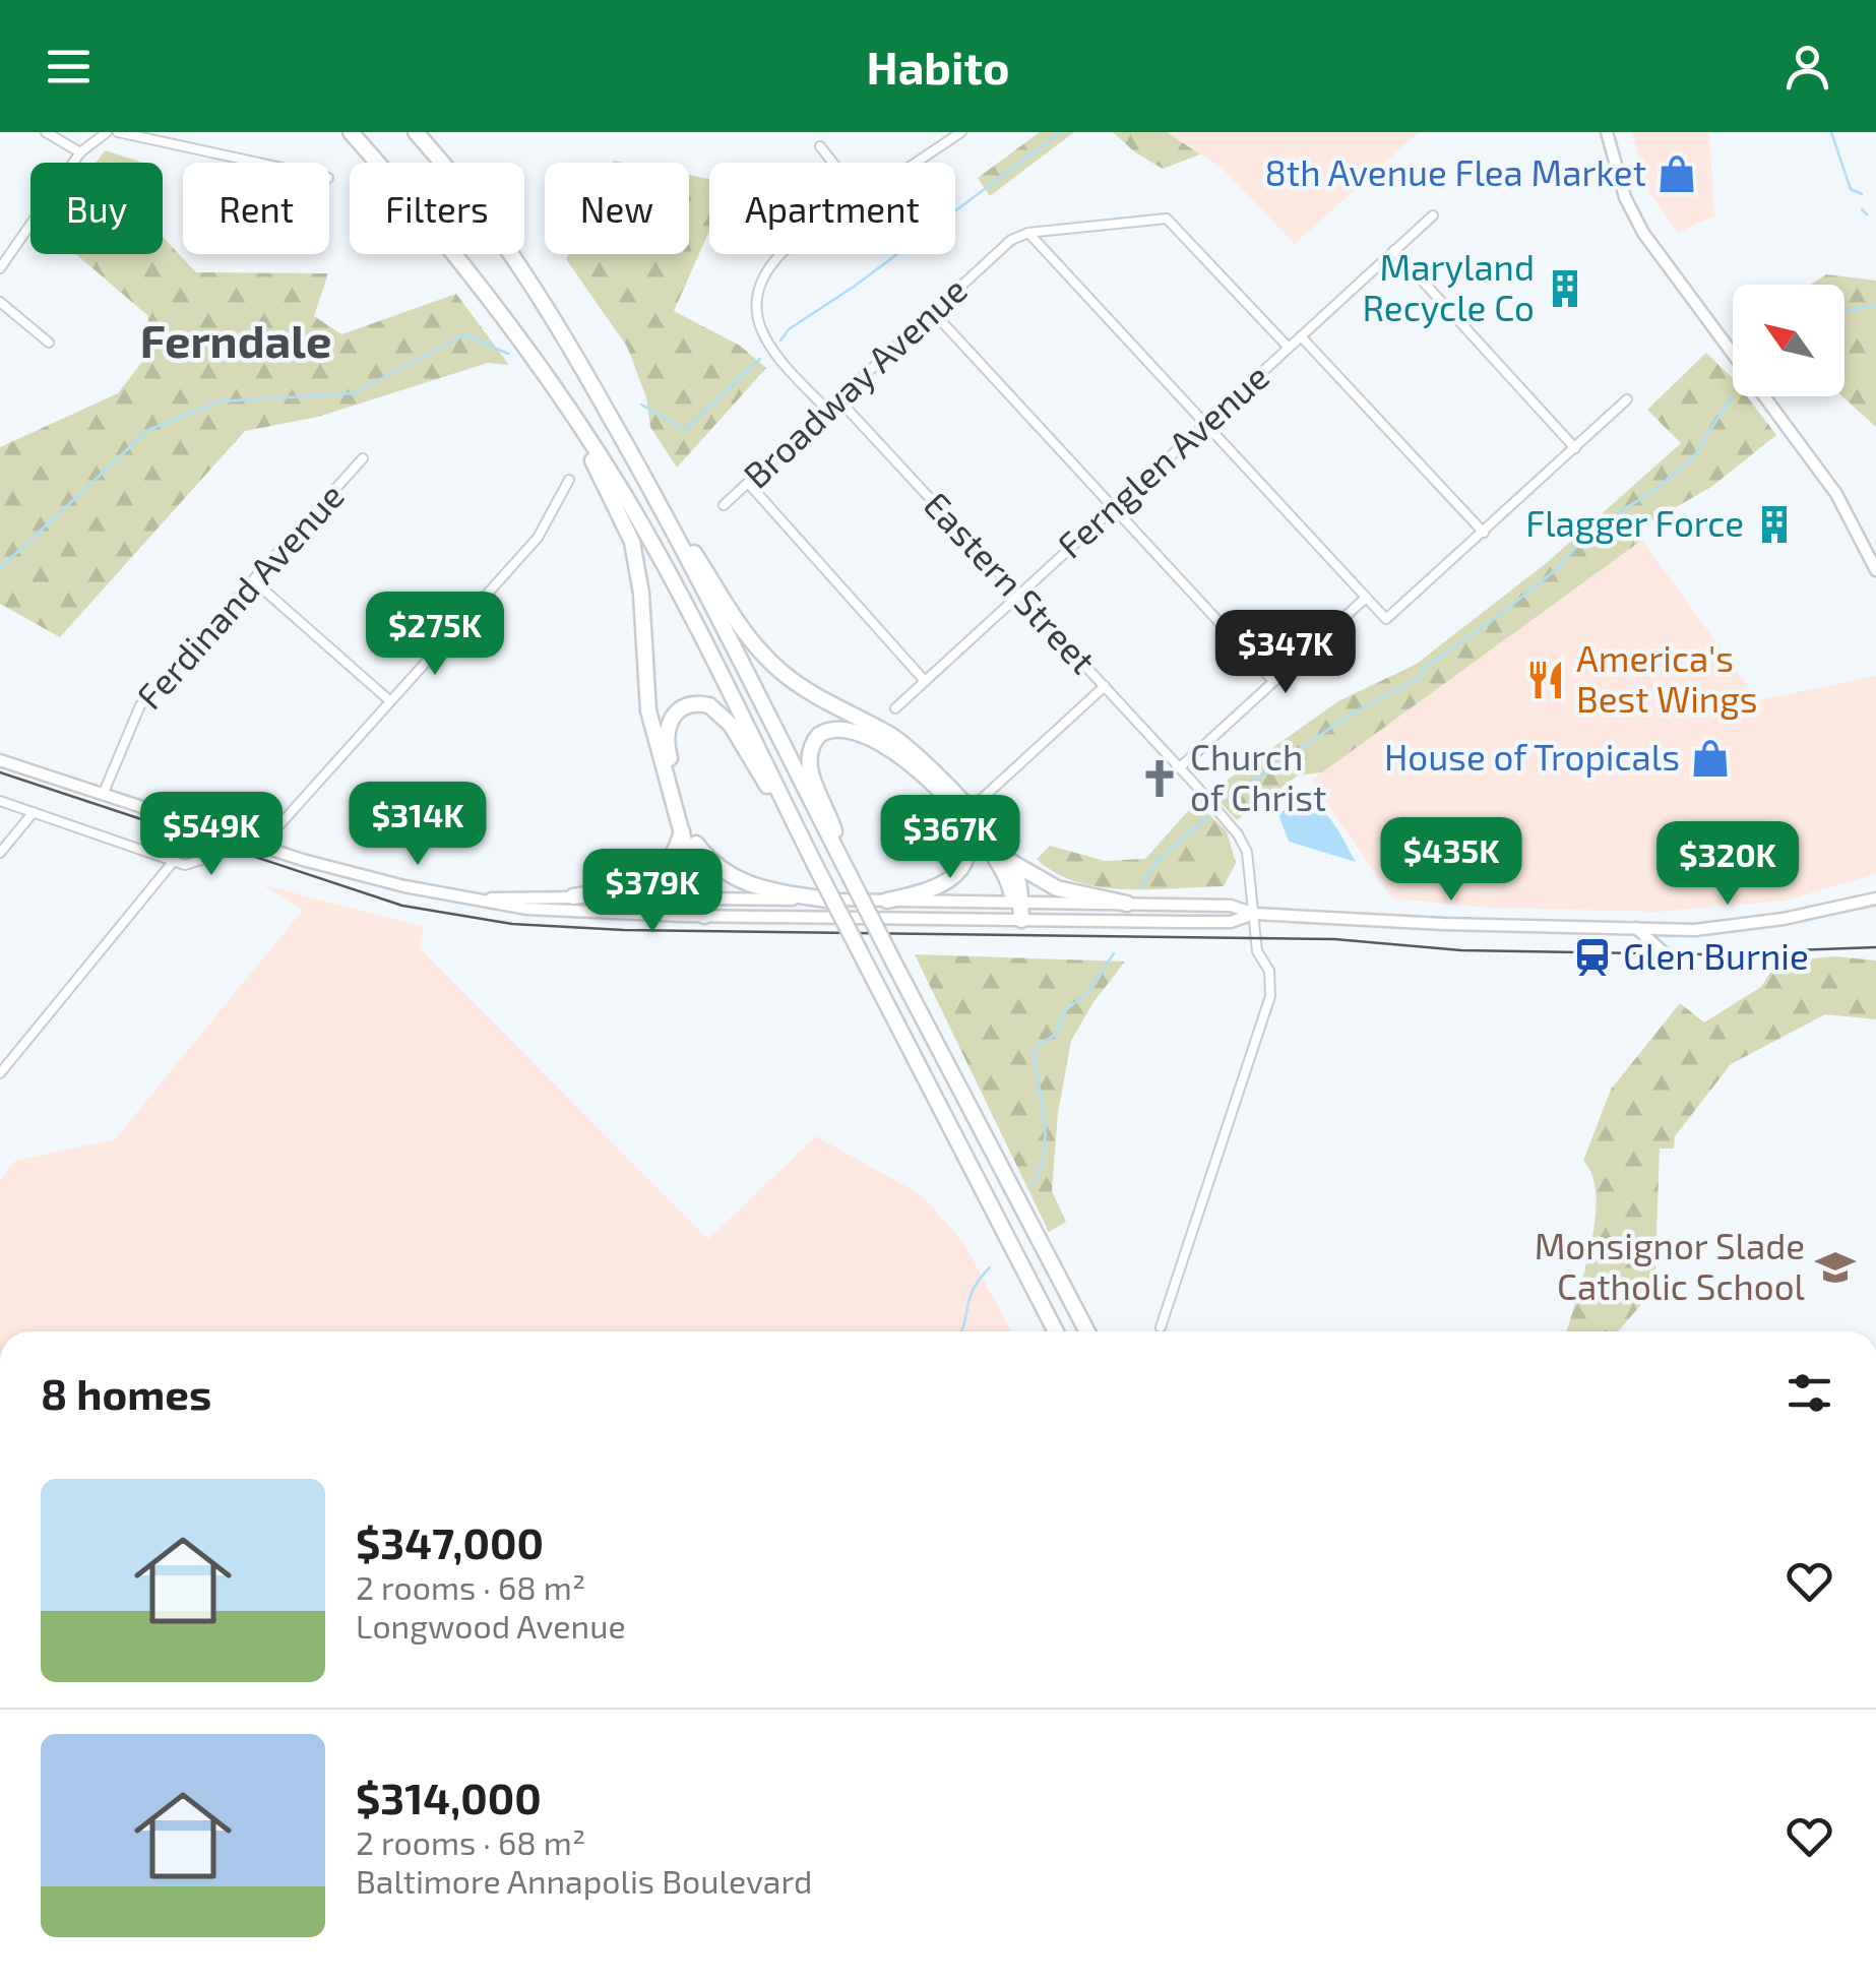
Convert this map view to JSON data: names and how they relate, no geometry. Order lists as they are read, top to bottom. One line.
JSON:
{"streets":{"street":["Broadway Avenue","Fernglen Avenue","Eastern Street","Ferdinand Avenue"]},"crossings":[["Broadway Avenue","Fernglen Avenue"],["Broadway Avenue","Eastern Street"],["Fernglen Avenue","Eastern Street"]],"districts":["Ferndale"],"places":{"shop":["8th Avenue Flea Market","House of Tropicals"],"building":["Maryland Recycle Co","Flagger Force"],"restaurant":["America's Best Wings"],"church":["Church of Christ"],"station":["Glen Burnie"],"school or university":["Monsignor Slade Catholic School"]},"north":"top left","page":{"header":"Habito","chip":["Buy","Rent","Filters","New","Apartment"],"price":["$275K","$347K","$314K","$549K","$367K","$435K","$320K","$379K"],"heading":"8 homes","list":[{"name":"$347,000","note":"2 rooms · 68 m² · Longwood Avenue"},{"name":"$314,000","note":"2 rooms · 68 m² · Baltimore Annapolis Boulevard"}]}}
